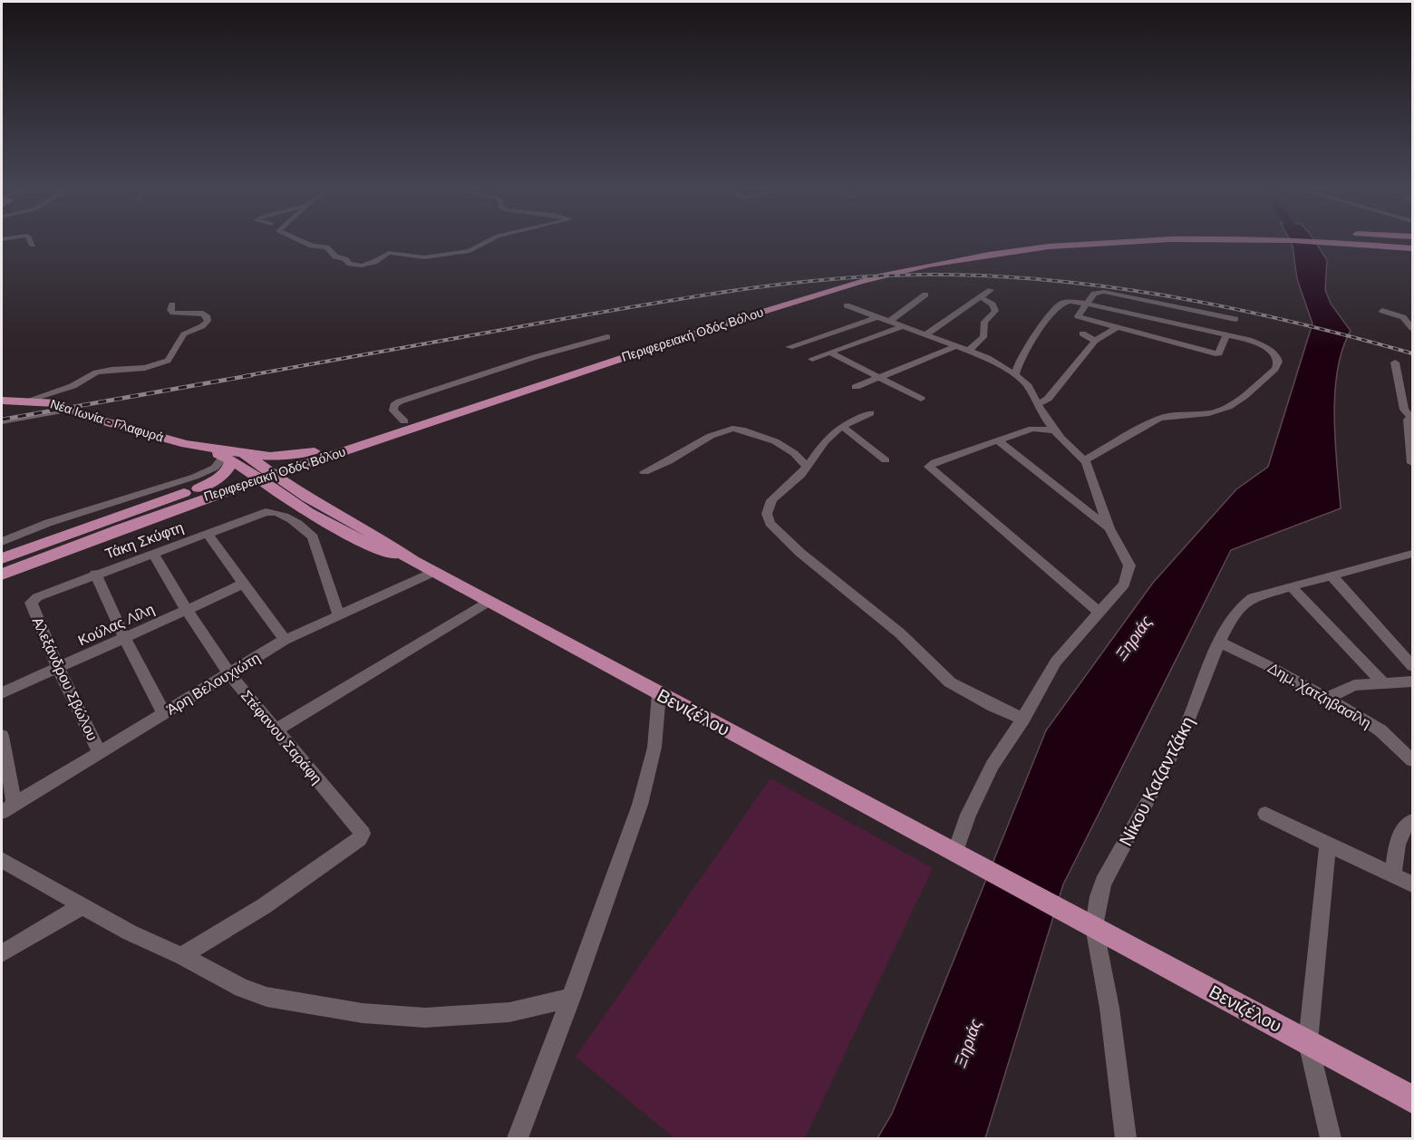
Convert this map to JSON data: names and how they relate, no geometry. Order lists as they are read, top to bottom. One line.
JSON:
{"streets":{"main road":["Περιφερειακή Οδός Βόλου","Νέα Ιωνία - Γλαφυρά","Βενιζέλου"],"street":["Τάκη Σκύφτη","Κούλας Λίλη","Αλεξάνδρου Σβώλου","Άρη Βελουχιώτη","Δημ. Χατζηβασίλη","Στέφανου Σαράφη","Νίκου Καζαντζάκη"]},"crossings":[["Περιφερειακή Οδός Βόλου","Νέα Ιωνία - Γλαφυρά"],["Περιφερειακή Οδός Βόλου","Βενιζέλου"],["Νέα Ιωνία - Γλαφυρά","Βενιζέλου"],["Τάκη Σκύφτη","Αλεξάνδρου Σβώλου"],["Τάκη Σκύφτη","Άρη Βελουχιώτη"],["Τάκη Σκύφτη","Στέφανου Σαράφη"],["Κούλας Λίλη","Αλεξάνδρου Σβώλου"],["Κούλας Λίλη","Στέφανου Σαράφη"],["Αλεξάνδρου Σβώλου","Άρη Βελουχιώτη"],["Άρη Βελουχιώτη","Βενιζέλου"],["Άρη Βελουχιώτη","Στέφανου Σαράφη"],["Δημ. Χατζηβασίλη","Νίκου Καζαντζάκη"],["Βενιζέλου","Νίκου Καζαντζάκη"]],"water":["Ξηριάς"]}
